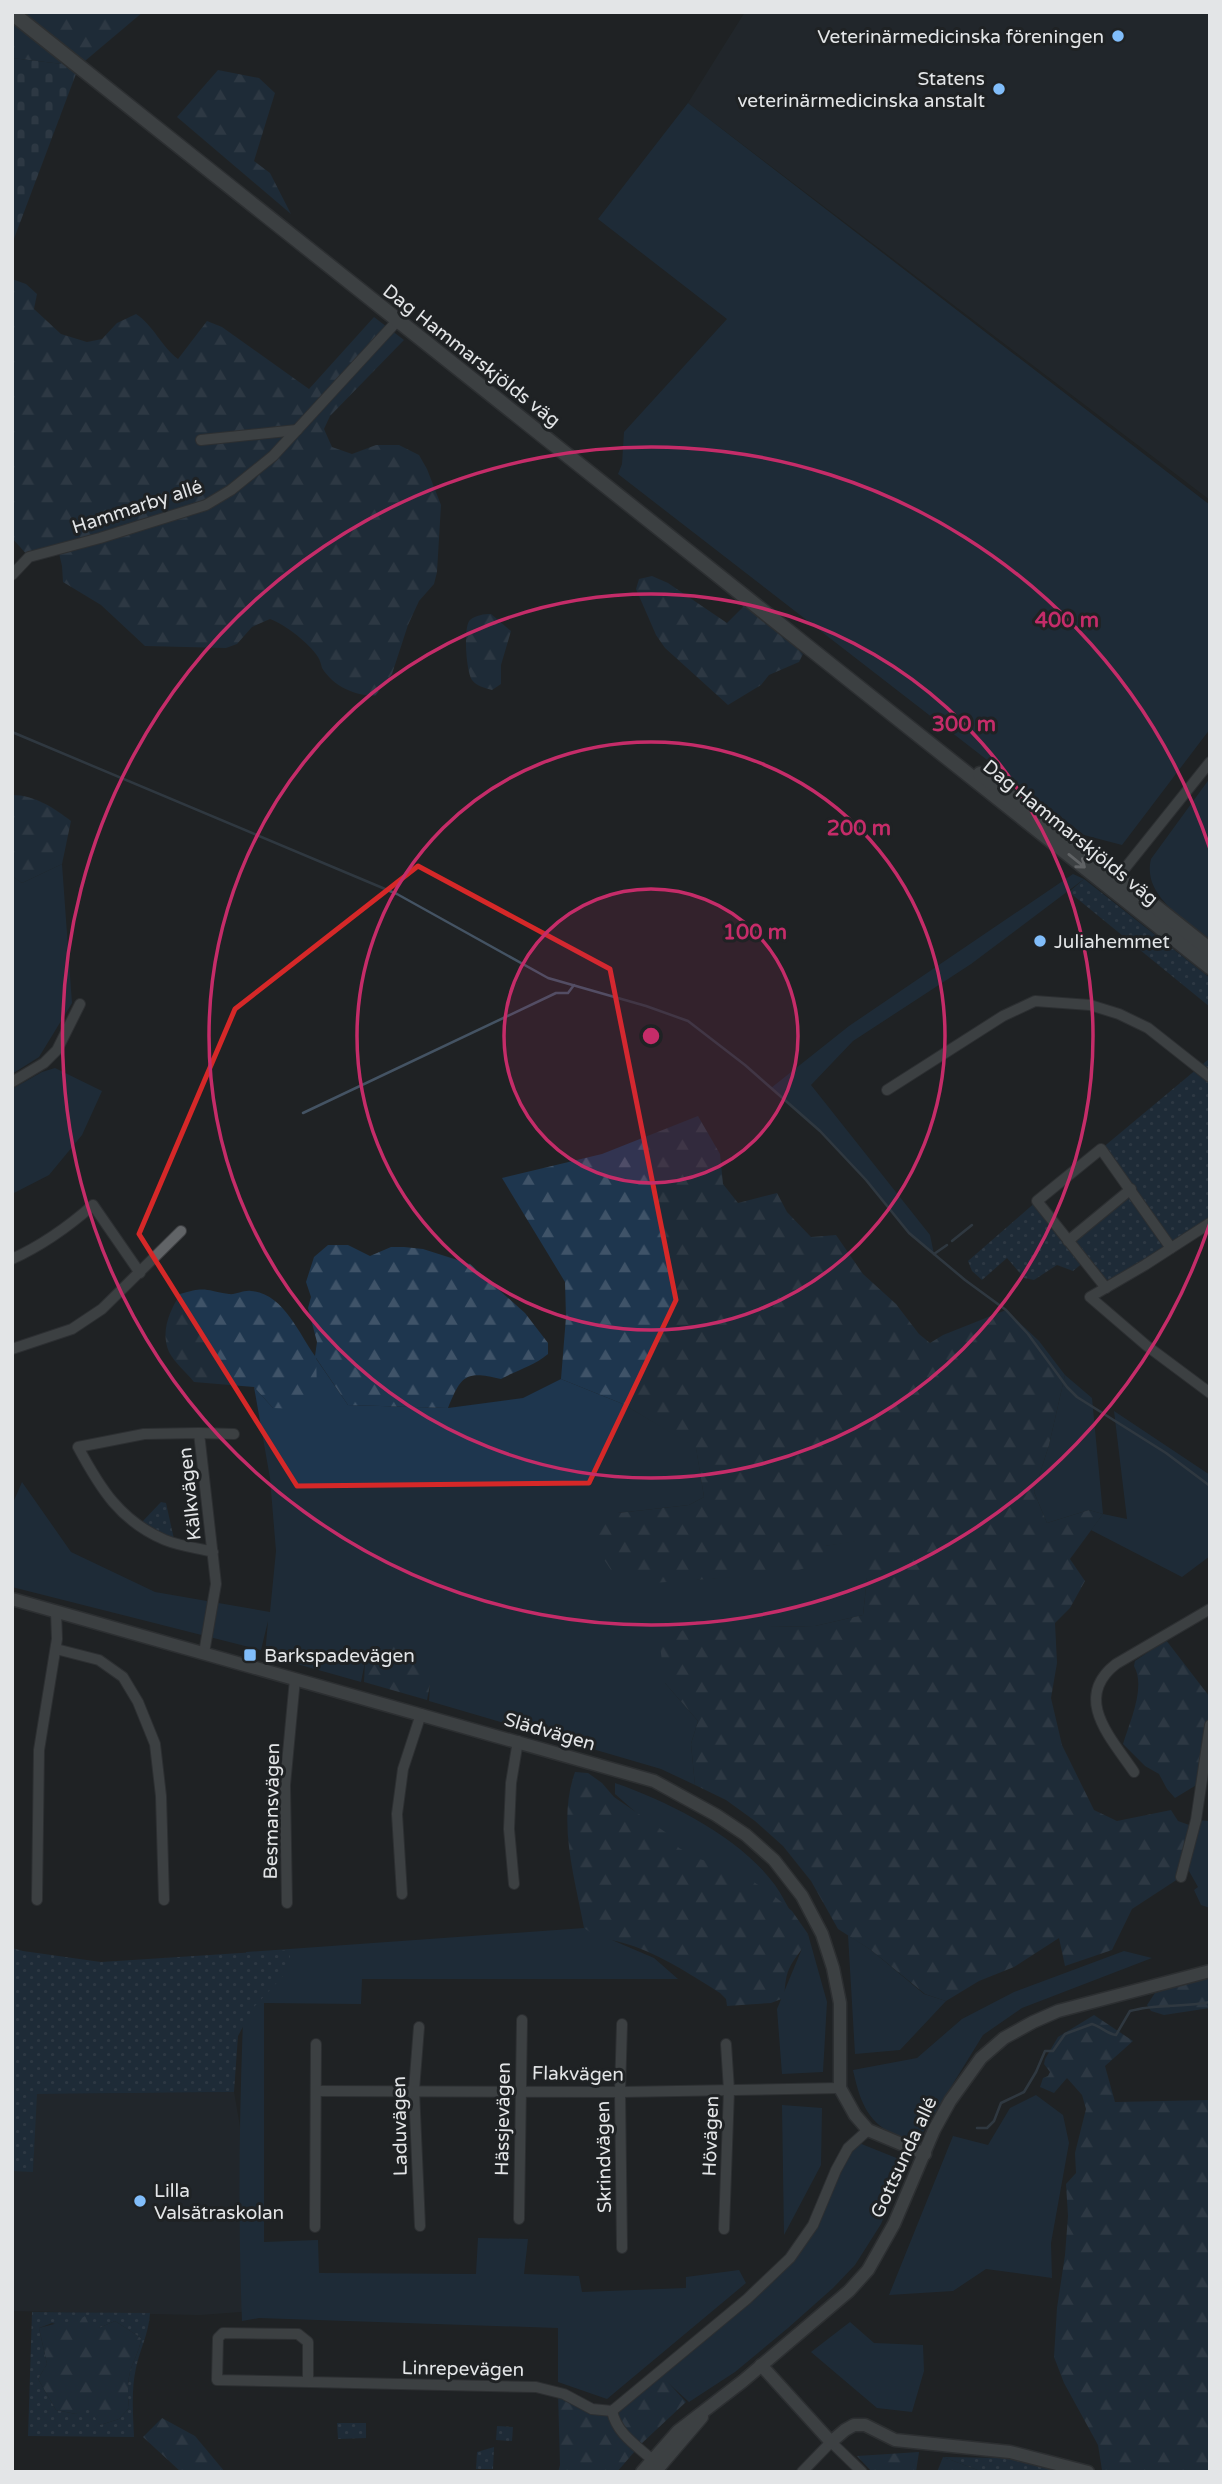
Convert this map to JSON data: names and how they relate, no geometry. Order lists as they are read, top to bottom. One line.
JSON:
{"streets":{"main road":["Dag Hammarskjölds väg"],"street":["Hammarby allé","Kälkvägen","Slädvägen","Besmansvägen","Flakvägen","Hässjevägen","Laduvägen","Hövägen","Skrindvägen","Gottsunda allé","Linrepevägen"]},"crossings":[["Dag Hammarskjölds väg","Hammarby allé"],["Kälkvägen","Slädvägen"],["Slädvägen","Besmansvägen"],["Slädvägen","Flakvägen"],["Flakvägen","Hässjevägen"],["Flakvägen","Laduvägen"],["Flakvägen","Hövägen"],["Flakvägen","Skrindvägen"]],"places":{"other":["Veterinärmedicinska föreningen","Statens veterinärmedicinska anstalt","Juliahemmet","Lilla Valsätraskolan"],"transit":["Barkspadevägen"]},"rings":["400 m","300 m","200 m","100 m"]}
